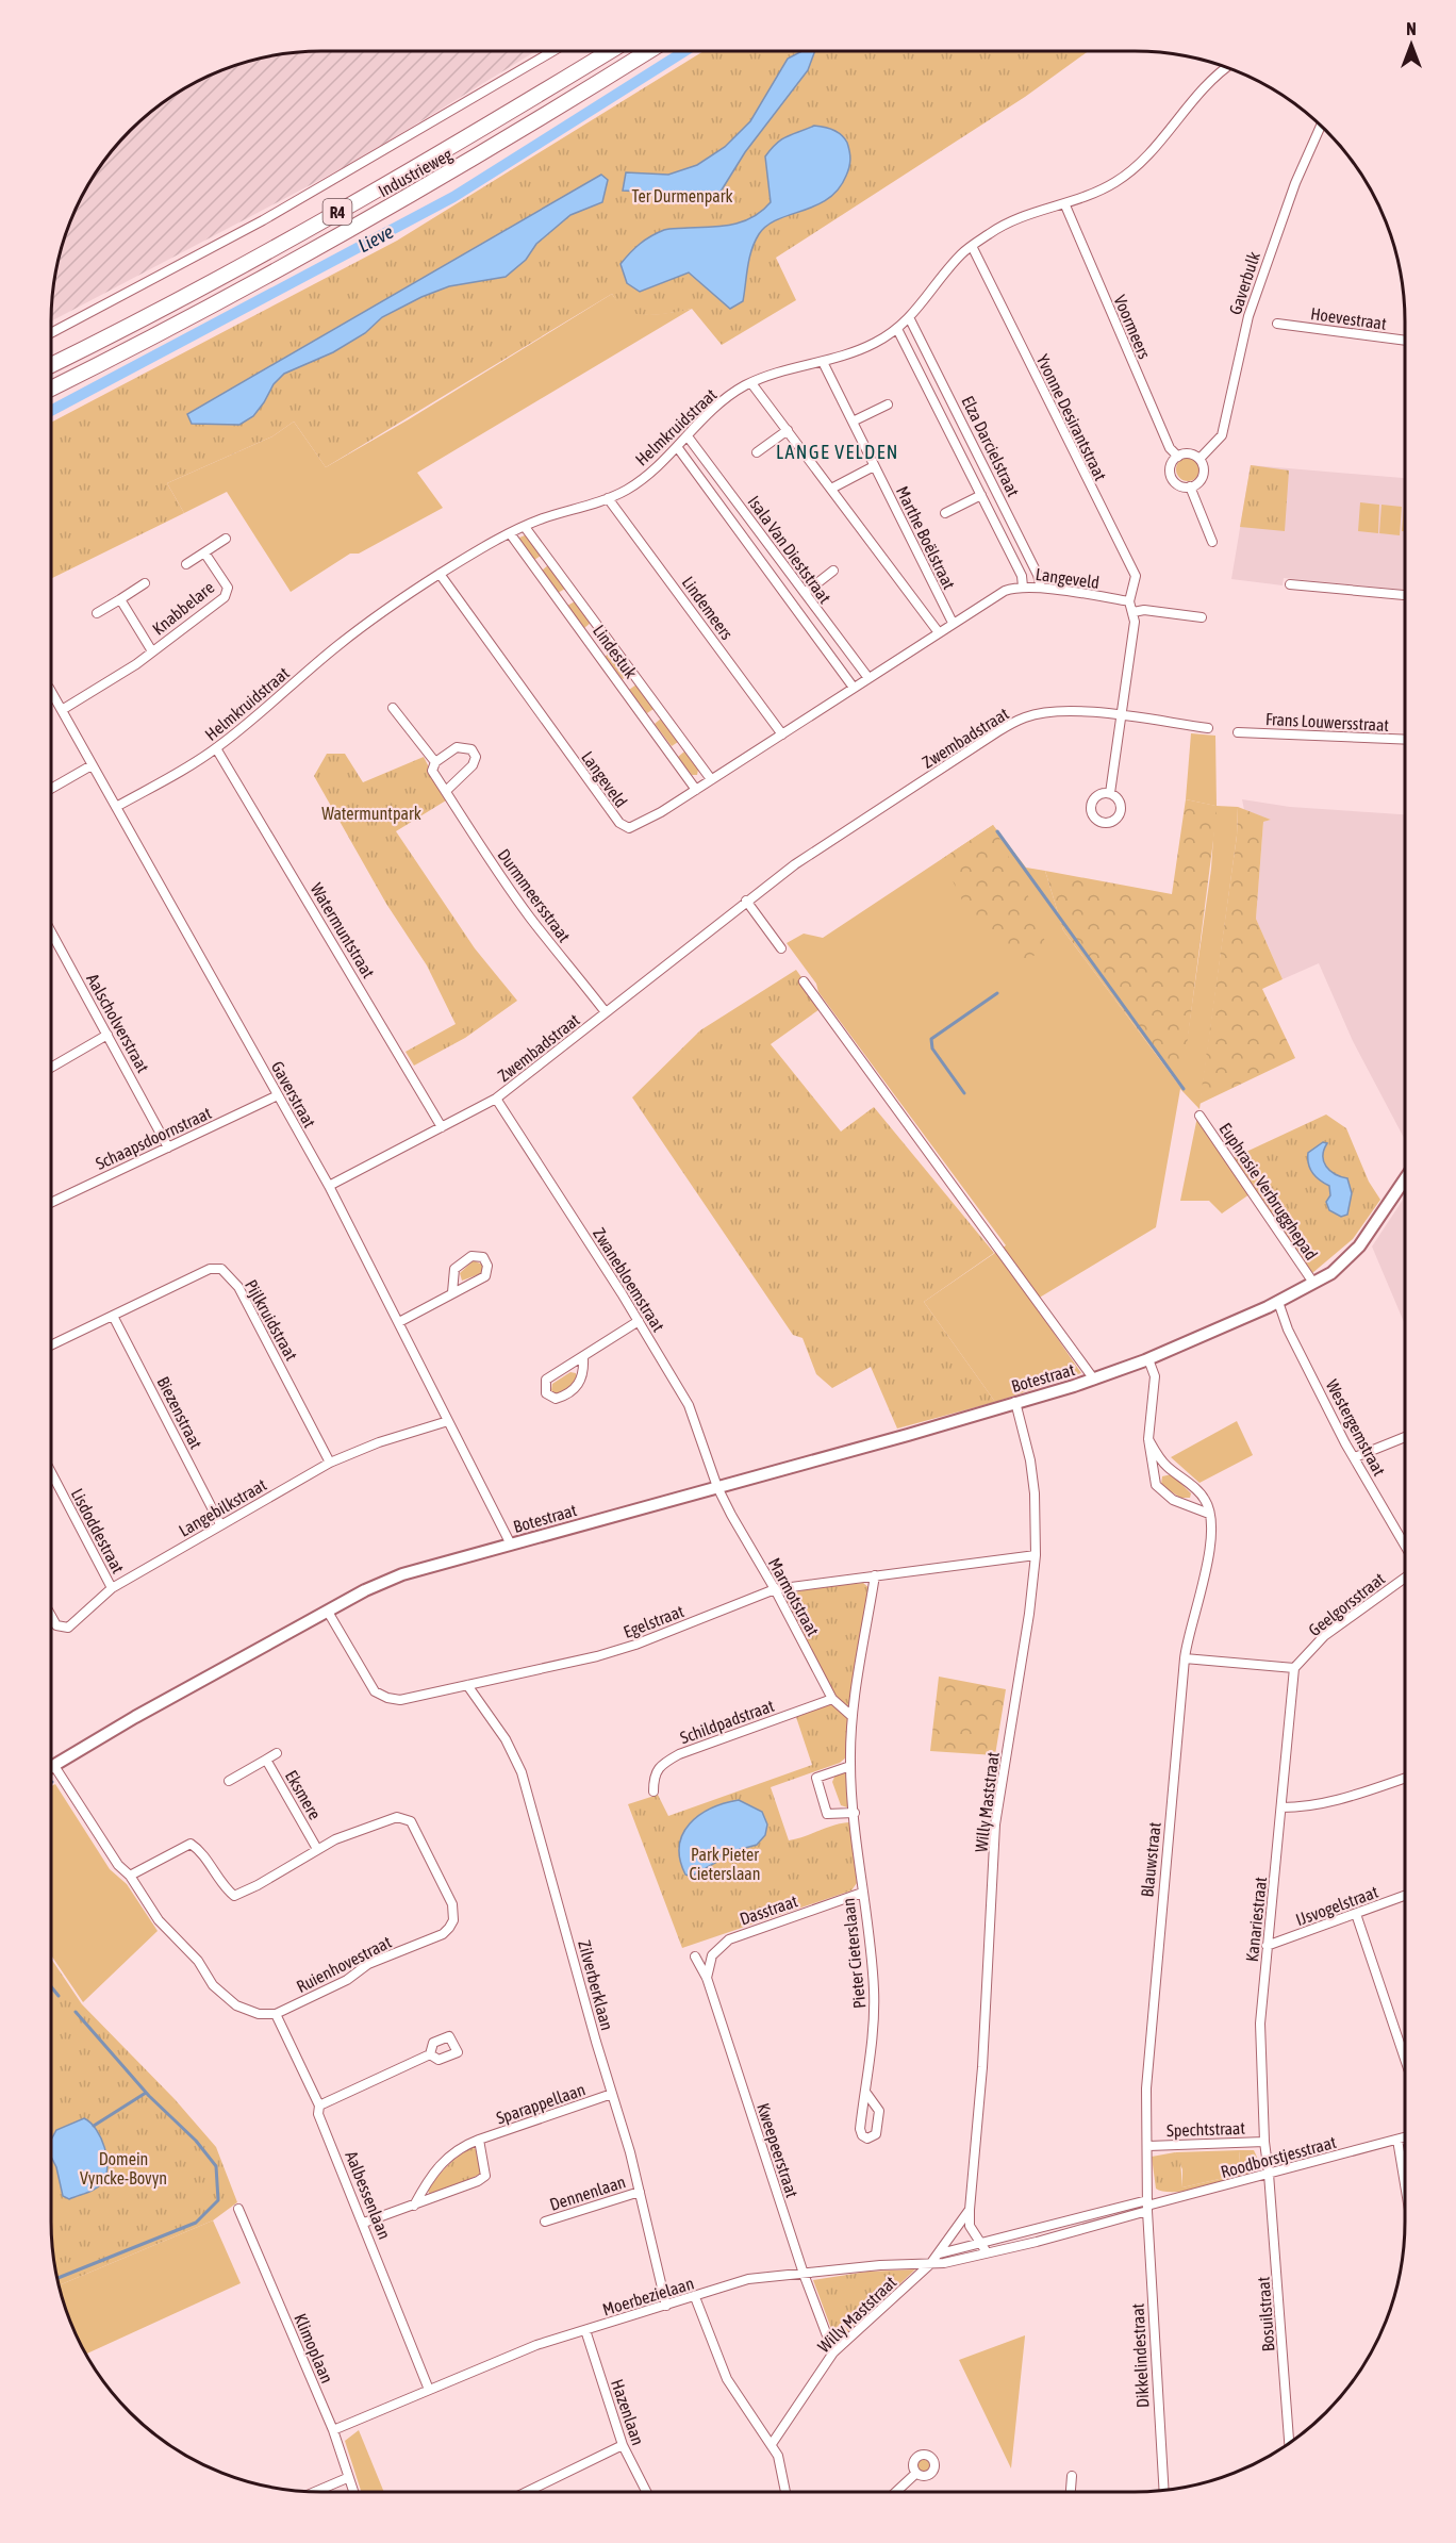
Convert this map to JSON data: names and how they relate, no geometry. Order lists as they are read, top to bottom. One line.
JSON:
{"streets":{"highway":["Industrieweg","R4"],"street":["Gaverbulk","Hoevestraat","Voormeers","Yvonne Desirantstraat","Helmkruidstraat","Elza Darcielstraat","Marthe Boëlstraat","Isala Van Dieststraat","Langeveld","Knabbelare","Lindemeers","Lindestuk","Frans Louwersstraat","Zwembadstraat","Durmmeersstraat","Watermuntstraat","Aalscholverstraat","Gaverstraat","Schaapsdoornstraat","Euphrasie Verbrugghepad","Zwanebloemstraat","Pijlkruidstraat","Botestraat","Biezenstraat","Westergemstraat","Langebilkstraat","Lisdoddestraat","Marmotstraat","Geelgorsstraat","Egelstraat","Schildpadstraat","Eksmere","Willy Maststraat","Blauwstraat","IJsvogelstraat","Dasstraat","Kanariestraat","Pieter Cieterslaan","Ruienhovestraat","Zilverberklaan","Sparappellaan","Spechtstraat","Kweepeerstraat","Roodborstjesstraat","Dennenlaan","Aalbessenlaan","Moerbezielaan","Bosuilstraat","Klimoplaan","Dikkelindestraat","Hazenlaan"]},"crossings":[["Gaverbulk","Voormeers"],["Voormeers","Helmkruidstraat"],["Yvonne Desirantstraat","Helmkruidstraat"],["Yvonne Desirantstraat","Langeveld"],["Helmkruidstraat","Elza Darcielstraat"],["Helmkruidstraat","Marthe Boëlstraat"],["Helmkruidstraat","Isala Van Dieststraat"],["Helmkruidstraat","Langeveld"],["Helmkruidstraat","Lindemeers"],["Helmkruidstraat","Lindestuk"],["Helmkruidstraat","Watermuntstraat"],["Helmkruidstraat","Gaverstraat"],["Elza Darcielstraat","Langeveld"],["Marthe Boëlstraat","Langeveld"],["Isala Van Dieststraat","Langeveld"],["Langeveld","Lindemeers"],["Langeveld","Lindestuk"],["Knabbelare","Gaverstraat"],["Zwembadstraat","Durmmeersstraat"],["Zwembadstraat","Watermuntstraat"],["Zwembadstraat","Gaverstraat"],["Zwembadstraat","Zwanebloemstraat"],["Aalscholverstraat","Schaapsdoornstraat"],["Gaverstraat","Schaapsdoornstraat"],["Gaverstraat","Botestraat"],["Gaverstraat","Langebilkstraat"],["Euphrasie Verbrugghepad","Botestraat"],["Zwanebloemstraat","Botestraat"],["Zwanebloemstraat","Marmotstraat"],["Pijlkruidstraat","Biezenstraat"],["Pijlkruidstraat","Langebilkstraat"],["Botestraat","Westergemstraat"],["Botestraat","Marmotstraat"],["Botestraat","Egelstraat"],["Botestraat","Willy Maststraat"],["Biezenstraat","Langebilkstraat"],["Langebilkstraat","Lisdoddestraat"],["Marmotstraat","Egelstraat"],["Marmotstraat","Schildpadstraat"],["Marmotstraat","Pieter Cieterslaan"],["Geelgorsstraat","Kanariestraat"],["Egelstraat","Willy Maststraat"],["Egelstraat","Pieter Cieterslaan"],["Egelstraat","Zilverberklaan"],["Eksmere","Ruienhovestraat"],["Willy Maststraat","Kweepeerstraat"],["Willy Maststraat","Roodborstjesstraat"],["Willy Maststraat","Moerbezielaan"],["Blauwstraat","Spechtstraat"],["Blauwstraat","Roodborstjesstraat"],["Blauwstraat","Dikkelindestraat"],["IJsvogelstraat","Kanariestraat"],["Dasstraat","Pieter Cieterslaan"],["Dasstraat","Kweepeerstraat"],["Kanariestraat","Spechtstraat"],["Kanariestraat","Roodborstjesstraat"],["Kanariestraat","Bosuilstraat"],["Ruienhovestraat","Aalbessenlaan"],["Zilverberklaan","Sparappellaan"],["Zilverberklaan","Dennenlaan"],["Zilverberklaan","Moerbezielaan"],["Sparappellaan","Aalbessenlaan"],["Kweepeerstraat","Moerbezielaan"],["Roodborstjesstraat","Moerbezielaan"],["Roodborstjesstraat","Bosuilstraat"],["Roodborstjesstraat","Dikkelindestraat"],["Aalbessenlaan","Moerbezielaan"],["Moerbezielaan","Klimoplaan"],["Moerbezielaan","Hazenlaan"]],"districts":["LANGE VELDEN"],"water":["Lieve"],"parks":["Ter Durmenpark","Watermuntpark","Park Pieter Cieterslaan","Domein Vyncke-Bovyn"],"north":"top"}
